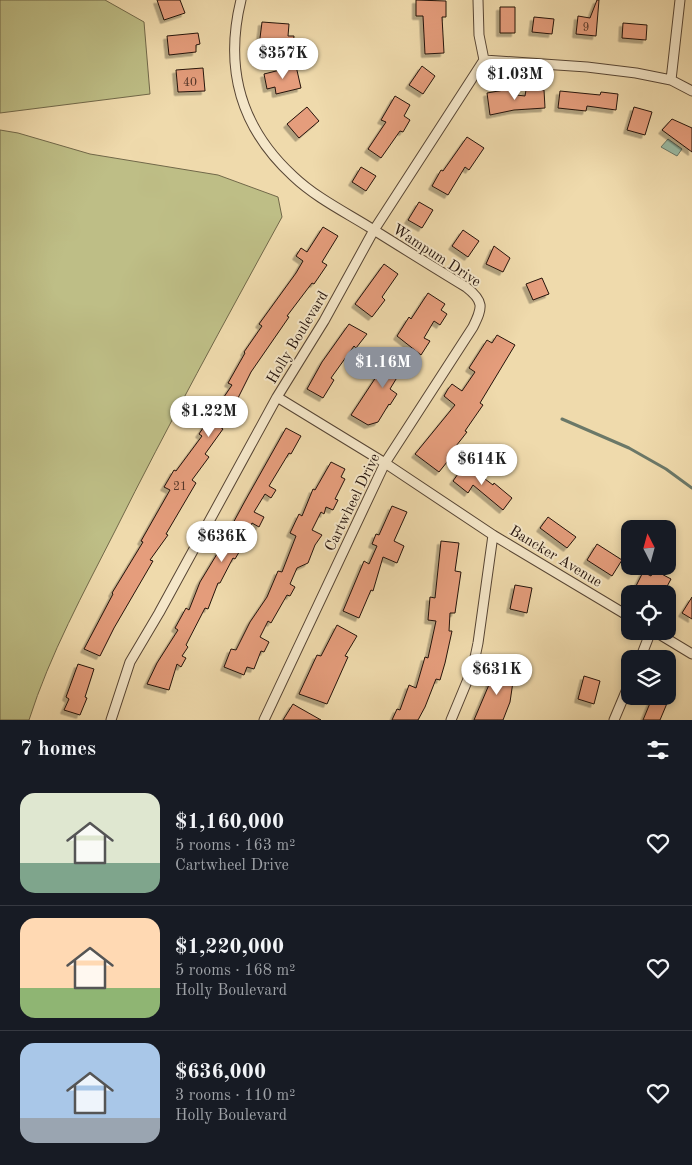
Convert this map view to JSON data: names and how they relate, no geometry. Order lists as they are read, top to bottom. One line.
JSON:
{"streets":{"street":["Wampum Drive","Holly Boulevard","Cartwheel Drive","Bancker Avenue"]},"crossings":[["Wampum Drive","Holly Boulevard"],["Wampum Drive","Cartwheel Drive"],["Holly Boulevard","Bancker Avenue"],["Cartwheel Drive","Bancker Avenue"]],"house_numbers":["9","40","21"],"north":"top","page":{"price":["$357K","$1.03M","$1.16M","$1.22M","$614K","$636K","$631K"],"heading":"7 homes","list":[{"name":"$1,160,000","note":"5 rooms · 163 m² · Cartwheel Drive"},{"name":"$1,220,000","note":"5 rooms · 168 m² · Holly Boulevard"},{"name":"$636,000","note":"3 rooms · 110 m² · Holly Boulevard"}]}}
